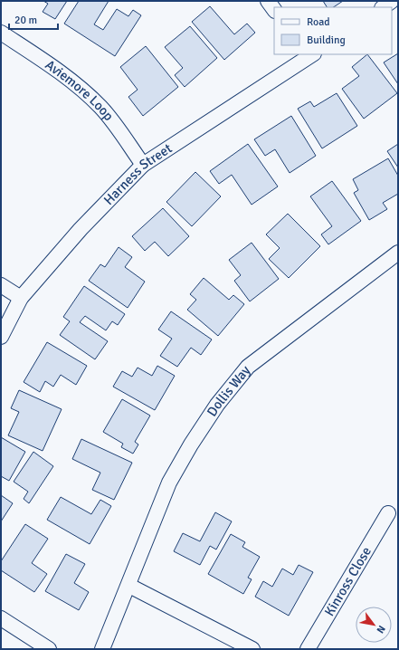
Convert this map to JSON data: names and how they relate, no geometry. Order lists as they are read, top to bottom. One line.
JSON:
{"streets":{"street":["Aviemore Loop","Harness Street","Dollis Way","Kinross Close"]},"crossings":[["Aviemore Loop","Harness Street"]],"legend":["Road","Building"],"scale_bar":"20 m","north":"bottom right"}
